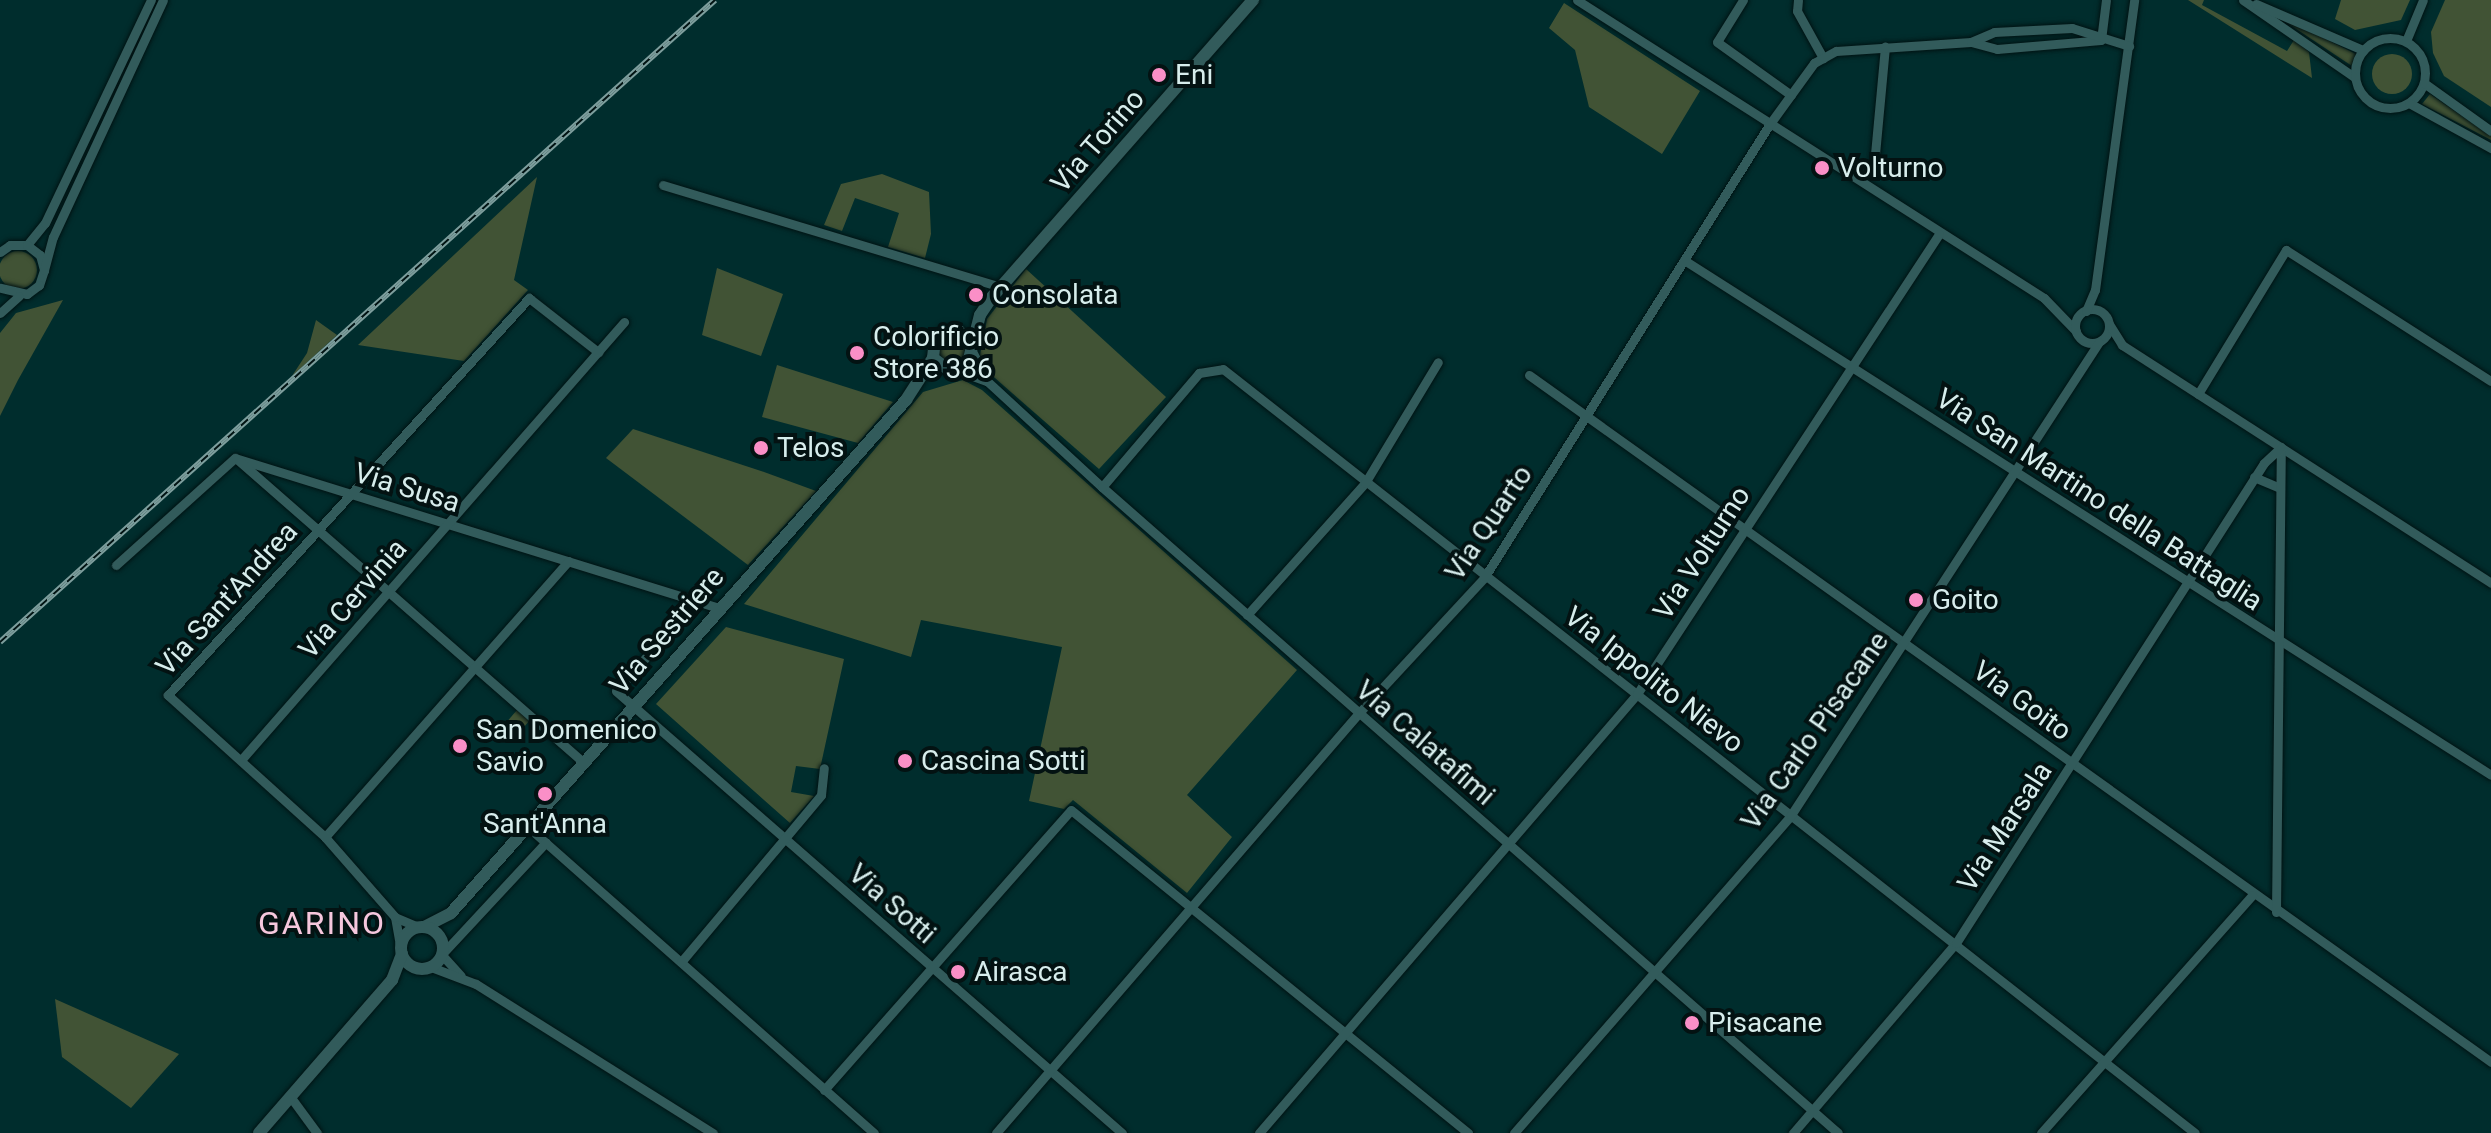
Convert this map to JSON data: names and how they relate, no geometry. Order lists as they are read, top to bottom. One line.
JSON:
{"streets":{"main road":["Via Torino","Via Sestriere"],"street":["Via Susa","Via San Martino della Battaglia","Via Quarto","Via Volturno","Via Sant'Andrea","Via Cervinia","Via Ippolito Nievo","Via Goito","Via Carlo Pisacane","Via Calatafimi","Via Marsala","Via Sotti"]},"crossings":[["Via Torino","Via Sestriere"],["Via Torino","Via Calatafimi"],["Via Susa","Via Sant'Andrea"],["Via Susa","Via Cervinia"],["Via Susa","Via Sestriere"],["Via San Martino della Battaglia","Via Quarto"],["Via San Martino della Battaglia","Via Volturno"],["Via San Martino della Battaglia","Via Carlo Pisacane"],["Via San Martino della Battaglia","Via Marsala"],["Via Quarto","Via Ippolito Nievo"],["Via Quarto","Via Goito"],["Via Quarto","Via Calatafimi"],["Via Quarto","Via Sotti"],["Via Volturno","Via Ippolito Nievo"],["Via Volturno","Via Goito"],["Via Volturno","Via Calatafimi"],["Via Sant'Andrea","Via Cervinia"],["Via Sestriere","Via Sotti"],["Via Ippolito Nievo","Via Carlo Pisacane"],["Via Ippolito Nievo","Via Calatafimi"],["Via Ippolito Nievo","Via Marsala"],["Via Goito","Via Carlo Pisacane"],["Via Goito","Via Marsala"],["Via Carlo Pisacane","Via Calatafimi"],["Via Calatafimi","Via Marsala"]],"districts":["GARINO"],"places":["Eni","Volturno","Consolata","Colorificio Store 386","Telos","Goito","San Domenico Savio","Cascina Sotti","Sant'Anna","Airasca","Pisacane"]}
